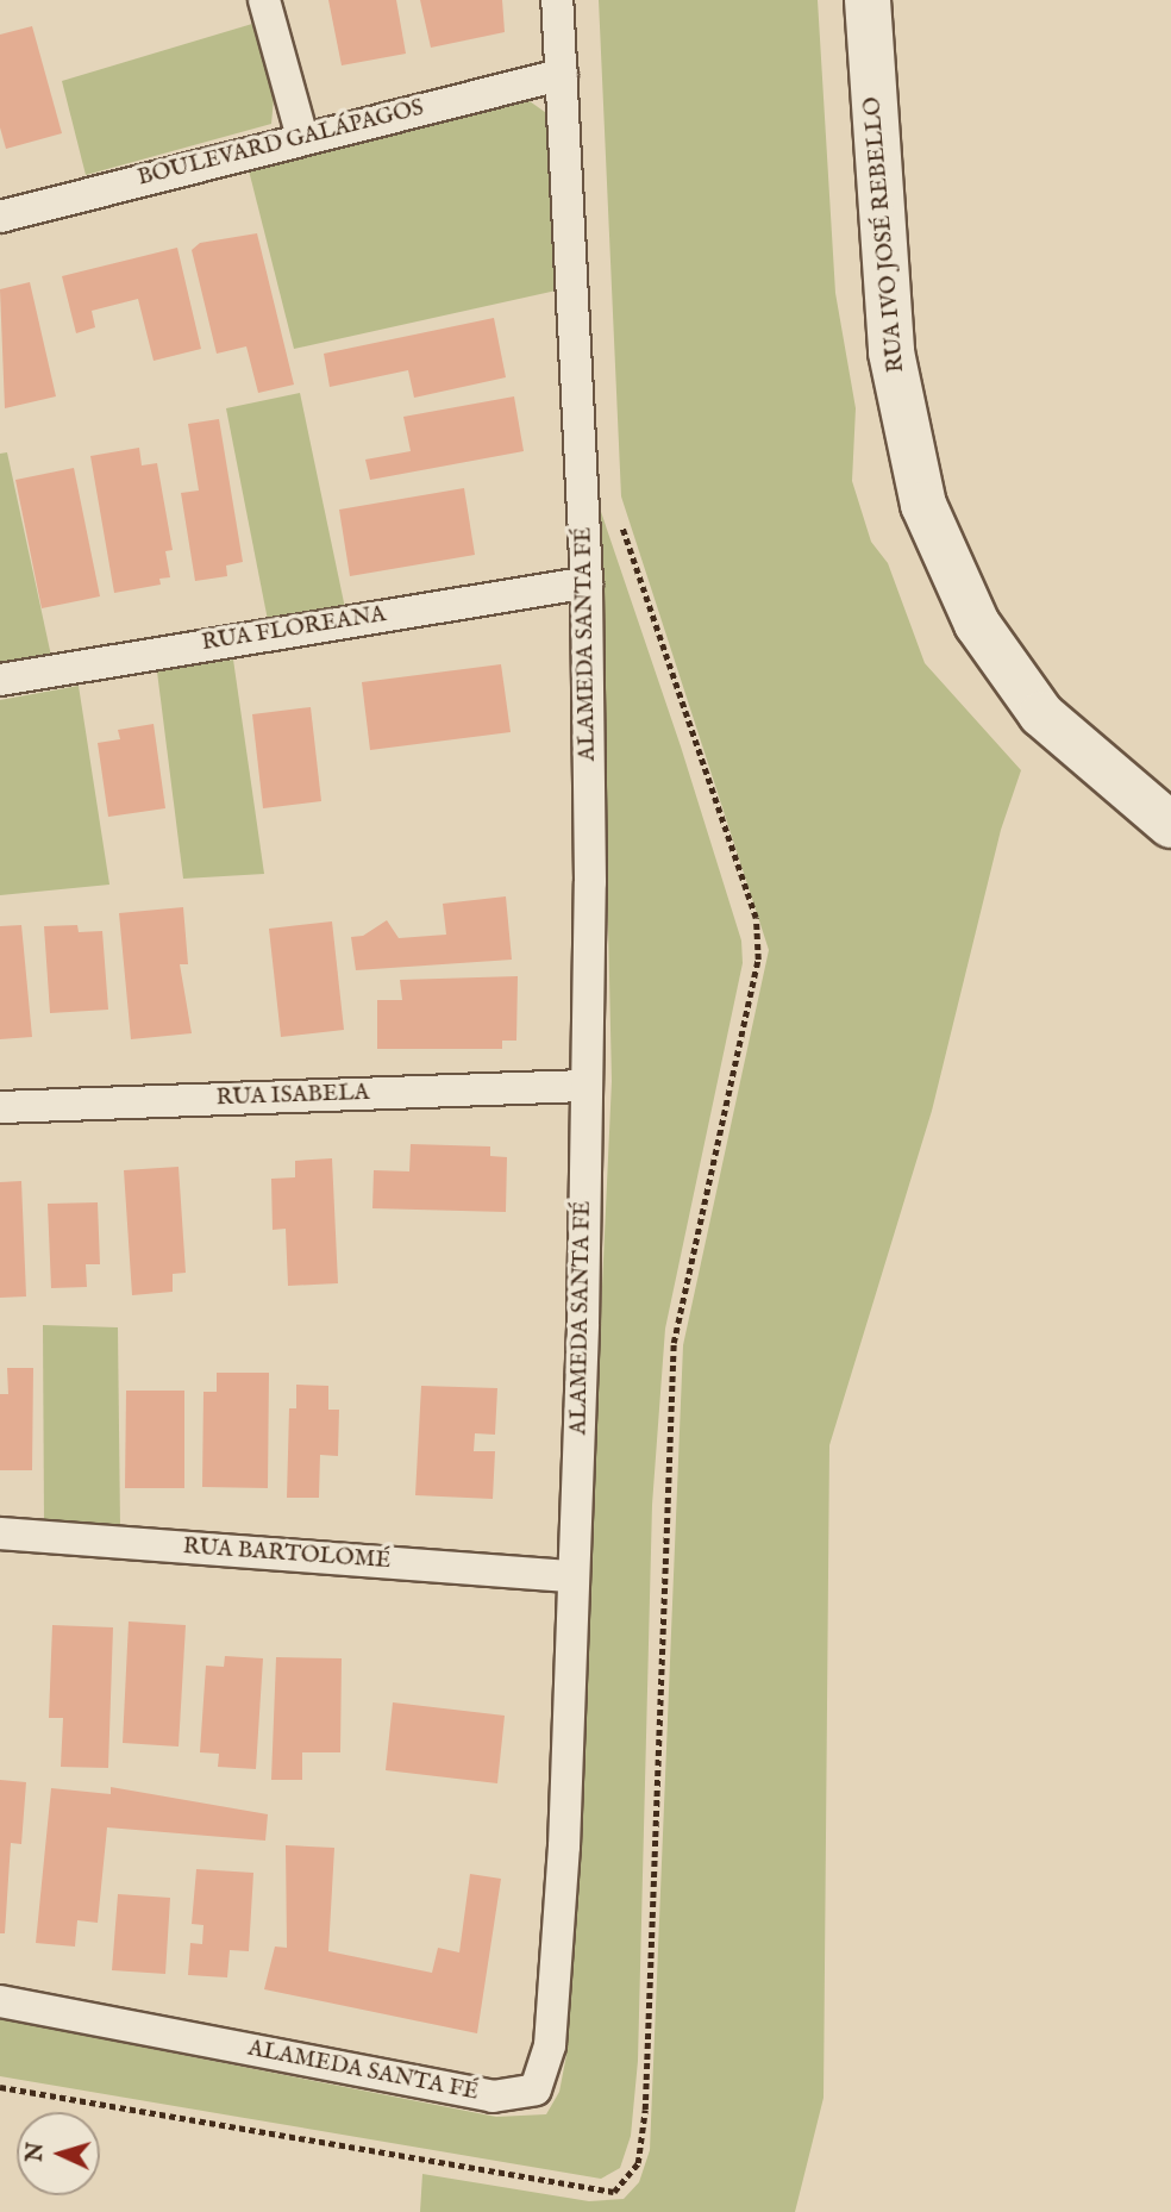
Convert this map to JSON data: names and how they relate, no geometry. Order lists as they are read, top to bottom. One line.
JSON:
{"streets":{"street":["BOULEVARD GALÁPAGOS","RUA IVO JOSÉ REBELLO","RUA FLOREANA","ALAMEDA SANTA FÉ","RUA ISABELA","RUA BARTOLOMÉ"]},"crossings":[["BOULEVARD GALÁPAGOS","ALAMEDA SANTA FÉ"],["RUA FLOREANA","ALAMEDA SANTA FÉ"],["ALAMEDA SANTA FÉ","RUA ISABELA"],["ALAMEDA SANTA FÉ","RUA BARTOLOMÉ"]],"north":"left"}
